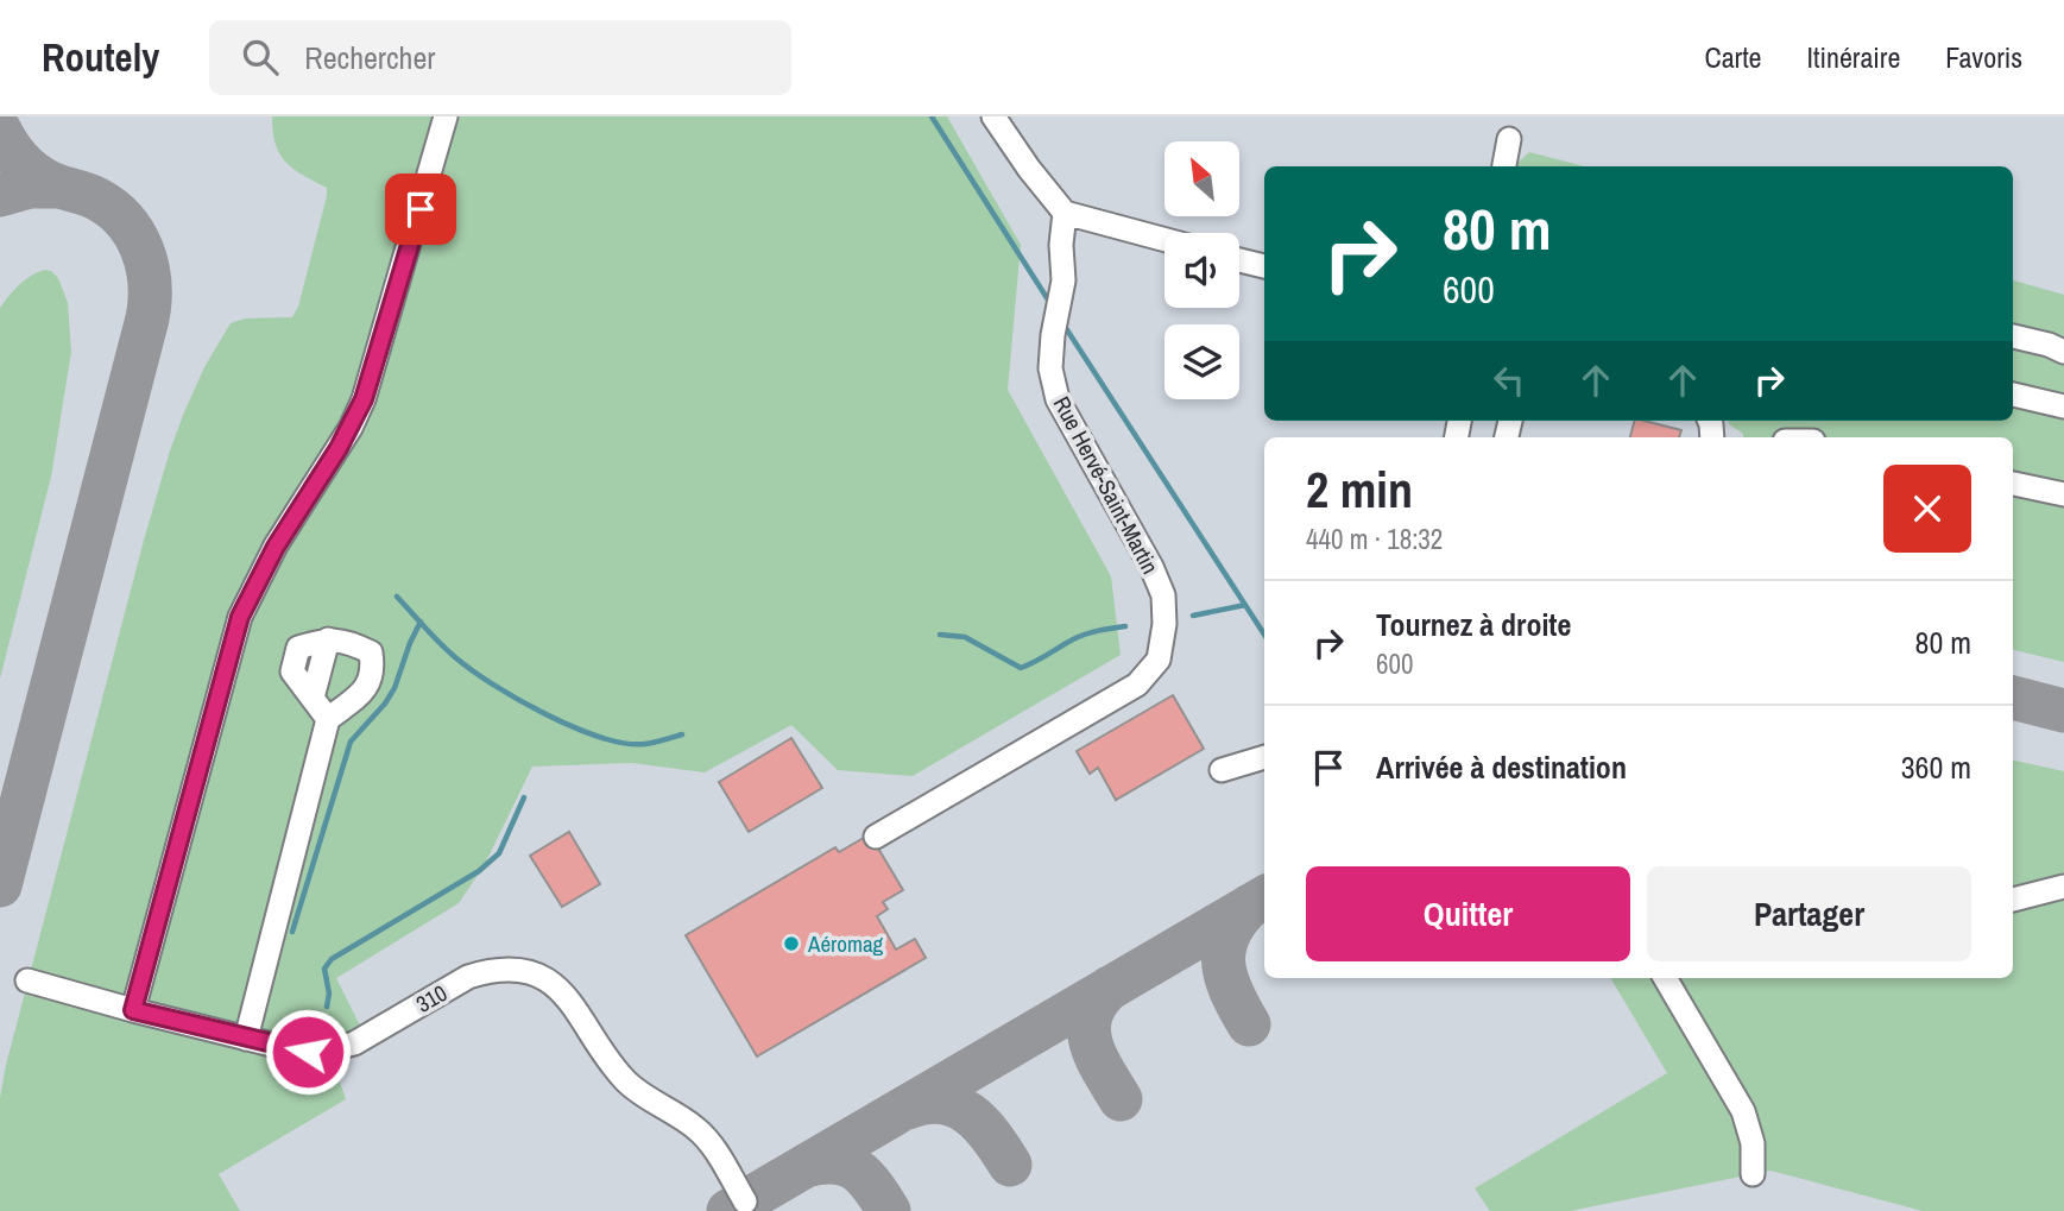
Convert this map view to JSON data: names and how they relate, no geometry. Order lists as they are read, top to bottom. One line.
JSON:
{"streets":{"lane":["Rue Hervé-Saint-Martin","310"]},"places":["Aéromag"],"north":"top left","page":{"header":"Routely","search":"Rechercher","nav":["Carte","Itinéraire","Favoris"],"turn":["80 m","600"],"heading":["2 min","440 m · 18:32"],"list":[{"name":"Tournez à droite","note":"600","value":"80 m"},{"name":"Arrivée à destination","value":"360 m"}],"buttons":["Quitter","Partager"]}}
